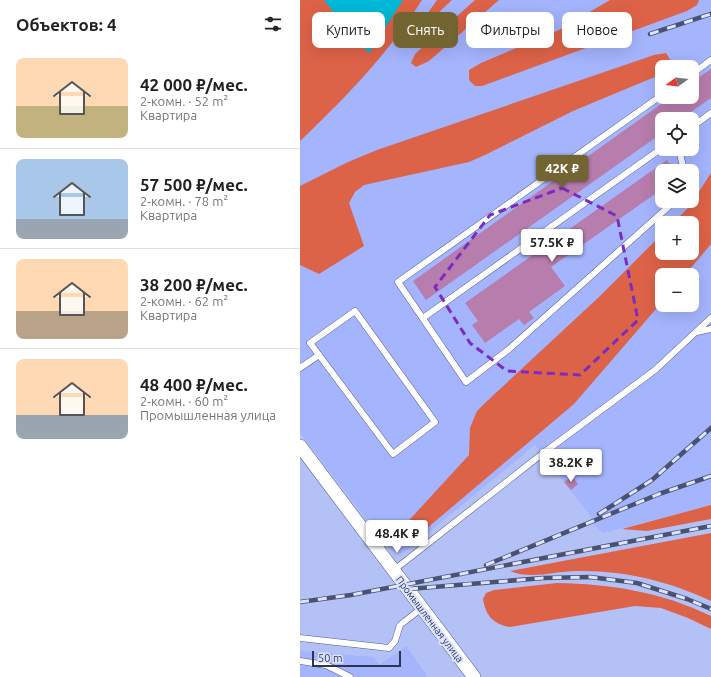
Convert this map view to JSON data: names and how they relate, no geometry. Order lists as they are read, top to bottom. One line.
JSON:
{"streets":{"street":["Промышленная улица"]},"scale_bar":"50 m","north":"left","page":{"heading":"Объектов: 4","chip":["Купить","Снять","Фильтры","Новое"],"list":[{"name":"42 000 ₽/мес.","note":"2-комн. · 52 m² · Квартира"},{"name":"57 500 ₽/мес.","note":"2-комн. · 78 m² · Квартира"},{"name":"38 200 ₽/мес.","note":"2-комн. · 62 m² · Квартира"},{"name":"48 400 ₽/мес.","note":"2-комн. · 60 m² · Промышленная улица"}],"map_buttons":["+","−"],"price":["42K ₽","57.5K ₽","38.2K ₽","48.4K ₽"],"scale":"50 m"}}
